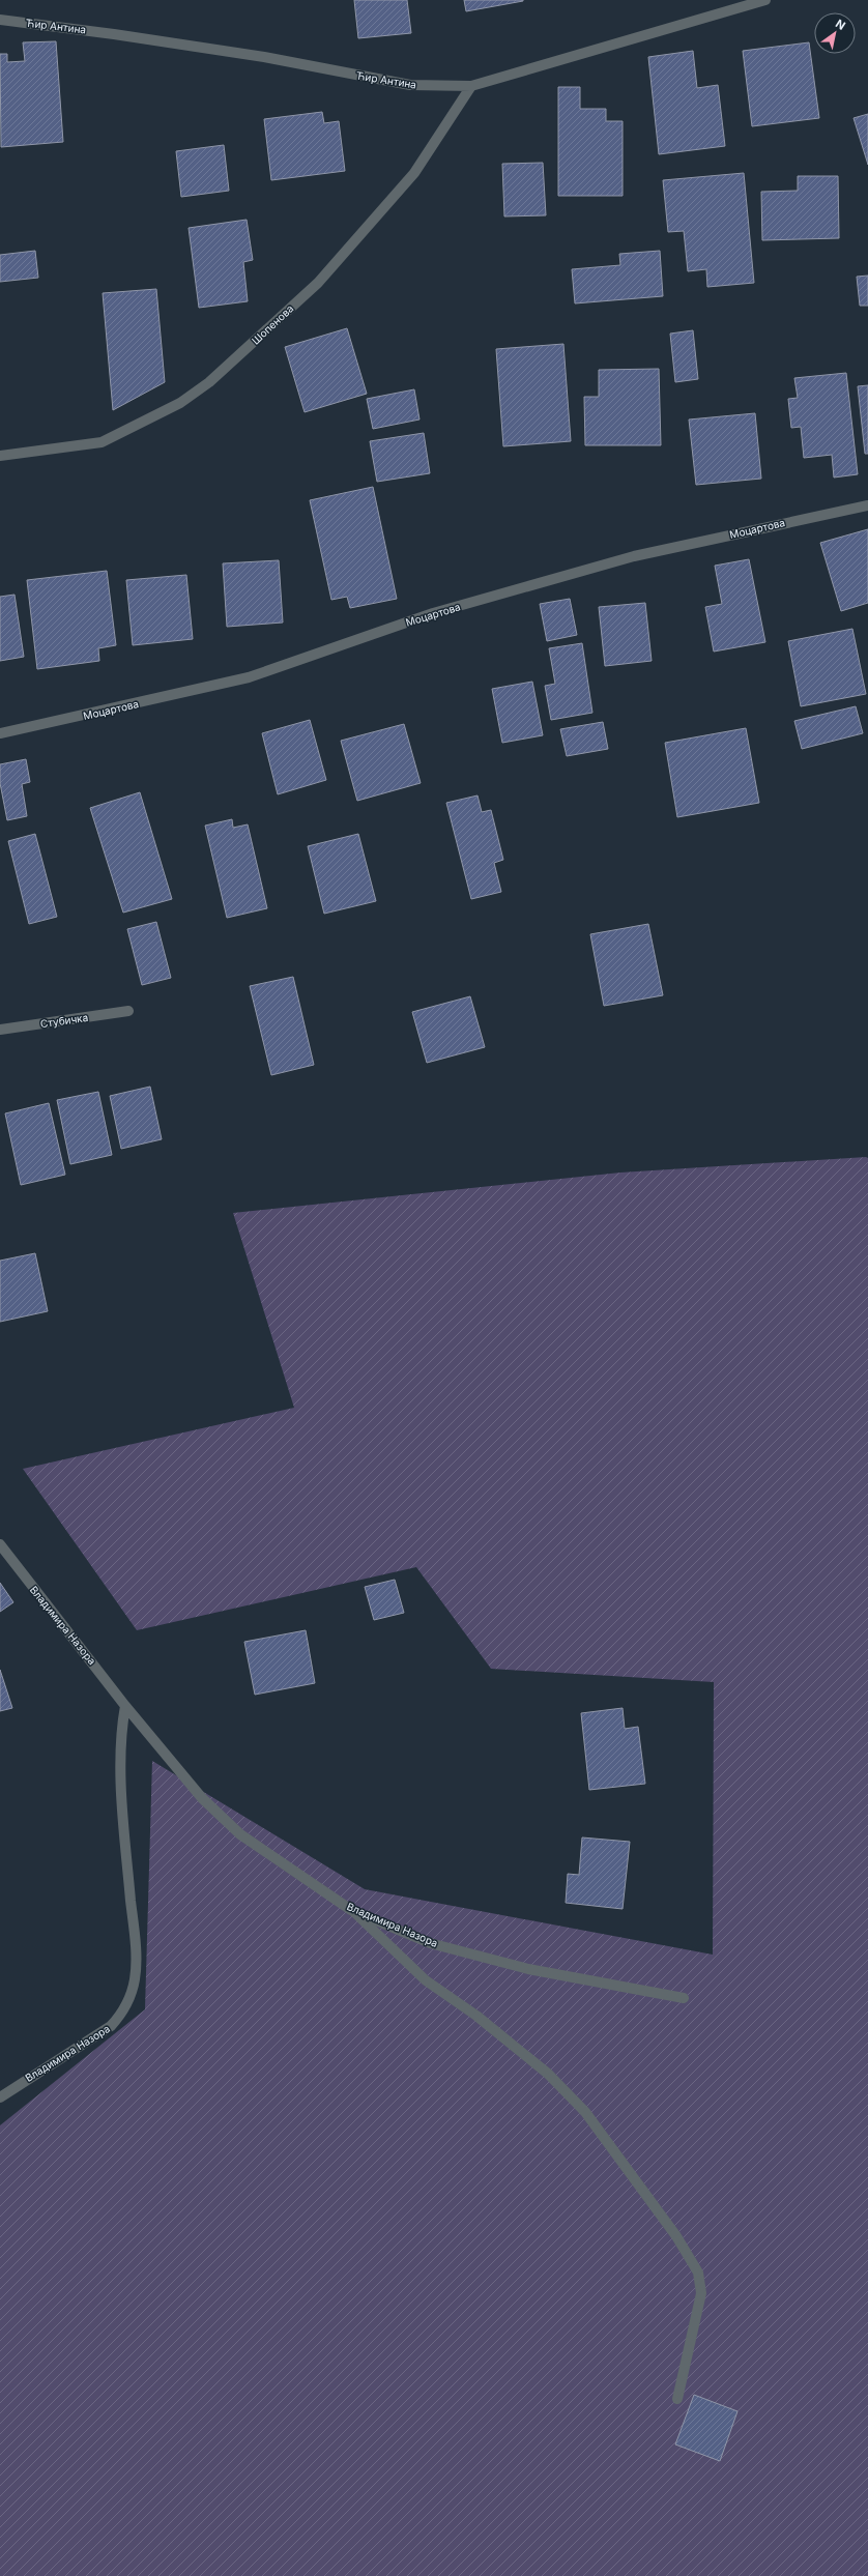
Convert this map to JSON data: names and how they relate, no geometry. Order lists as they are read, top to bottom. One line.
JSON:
{"streets":{"street":["Ћир Антина","Шопенова","Моцартова","Стубичка","Владимира Назора"]},"crossings":[["Ћир Антина","Шопенова"]],"north":"top right"}
